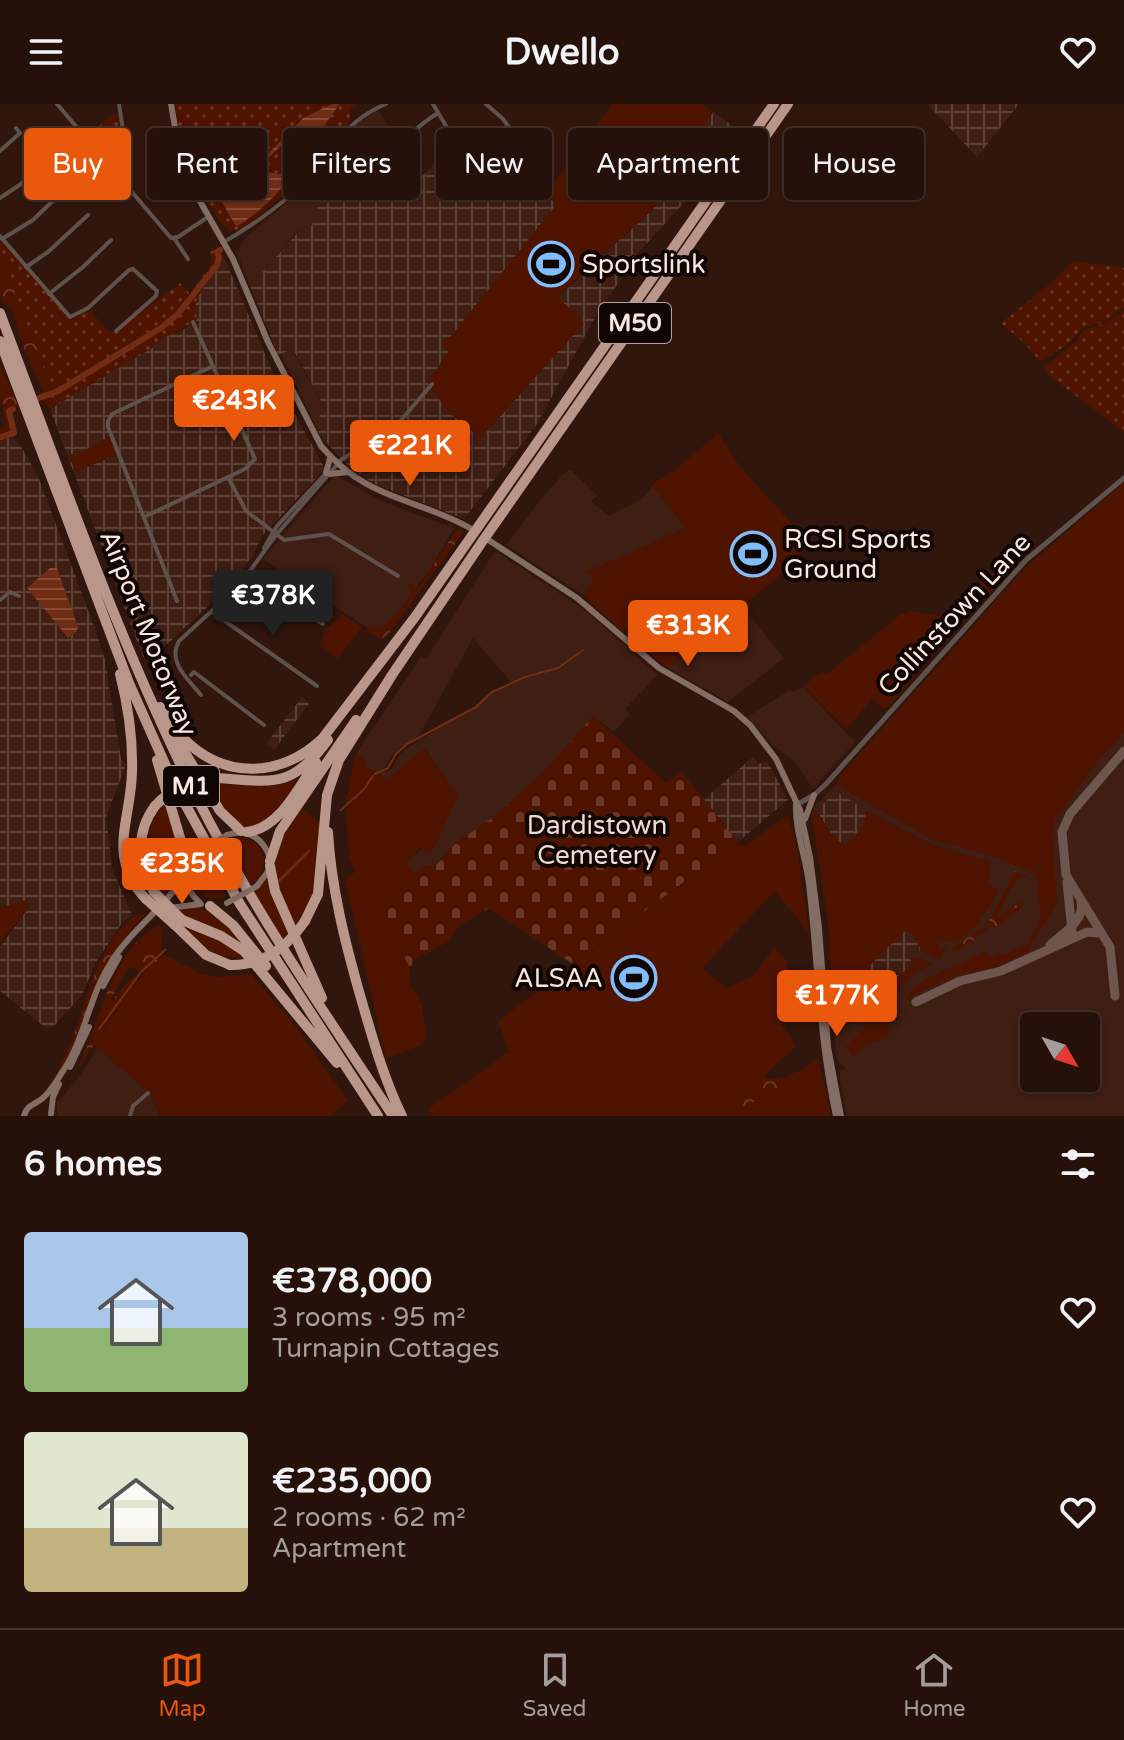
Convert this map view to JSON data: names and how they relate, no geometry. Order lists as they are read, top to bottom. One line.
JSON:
{"streets":{"highway":["M50","Airport Motorway","M1"],"street":["Collinstown Lane"]},"crossings":[["M50","Airport Motorway"]],"parks":["Dardistown Cemetery"],"places":{"sports":["Sportslink","RCSI Sports Ground","ALSAA"]},"north":"bottom right","page":{"header":"Dwello","chip":["Buy","Rent","Filters","New","Apartment","House"],"price":["€243K","€221K","€378K","€313K","€235K","€177K"],"heading":"6 homes","list":[{"name":"€378,000","note":"3 rooms · 95 m² · Turnapin Cottages"},{"name":"€235,000","note":"2 rooms · 62 m² · Apartment"}],"tabs":["Map","Saved","Home"]}}
